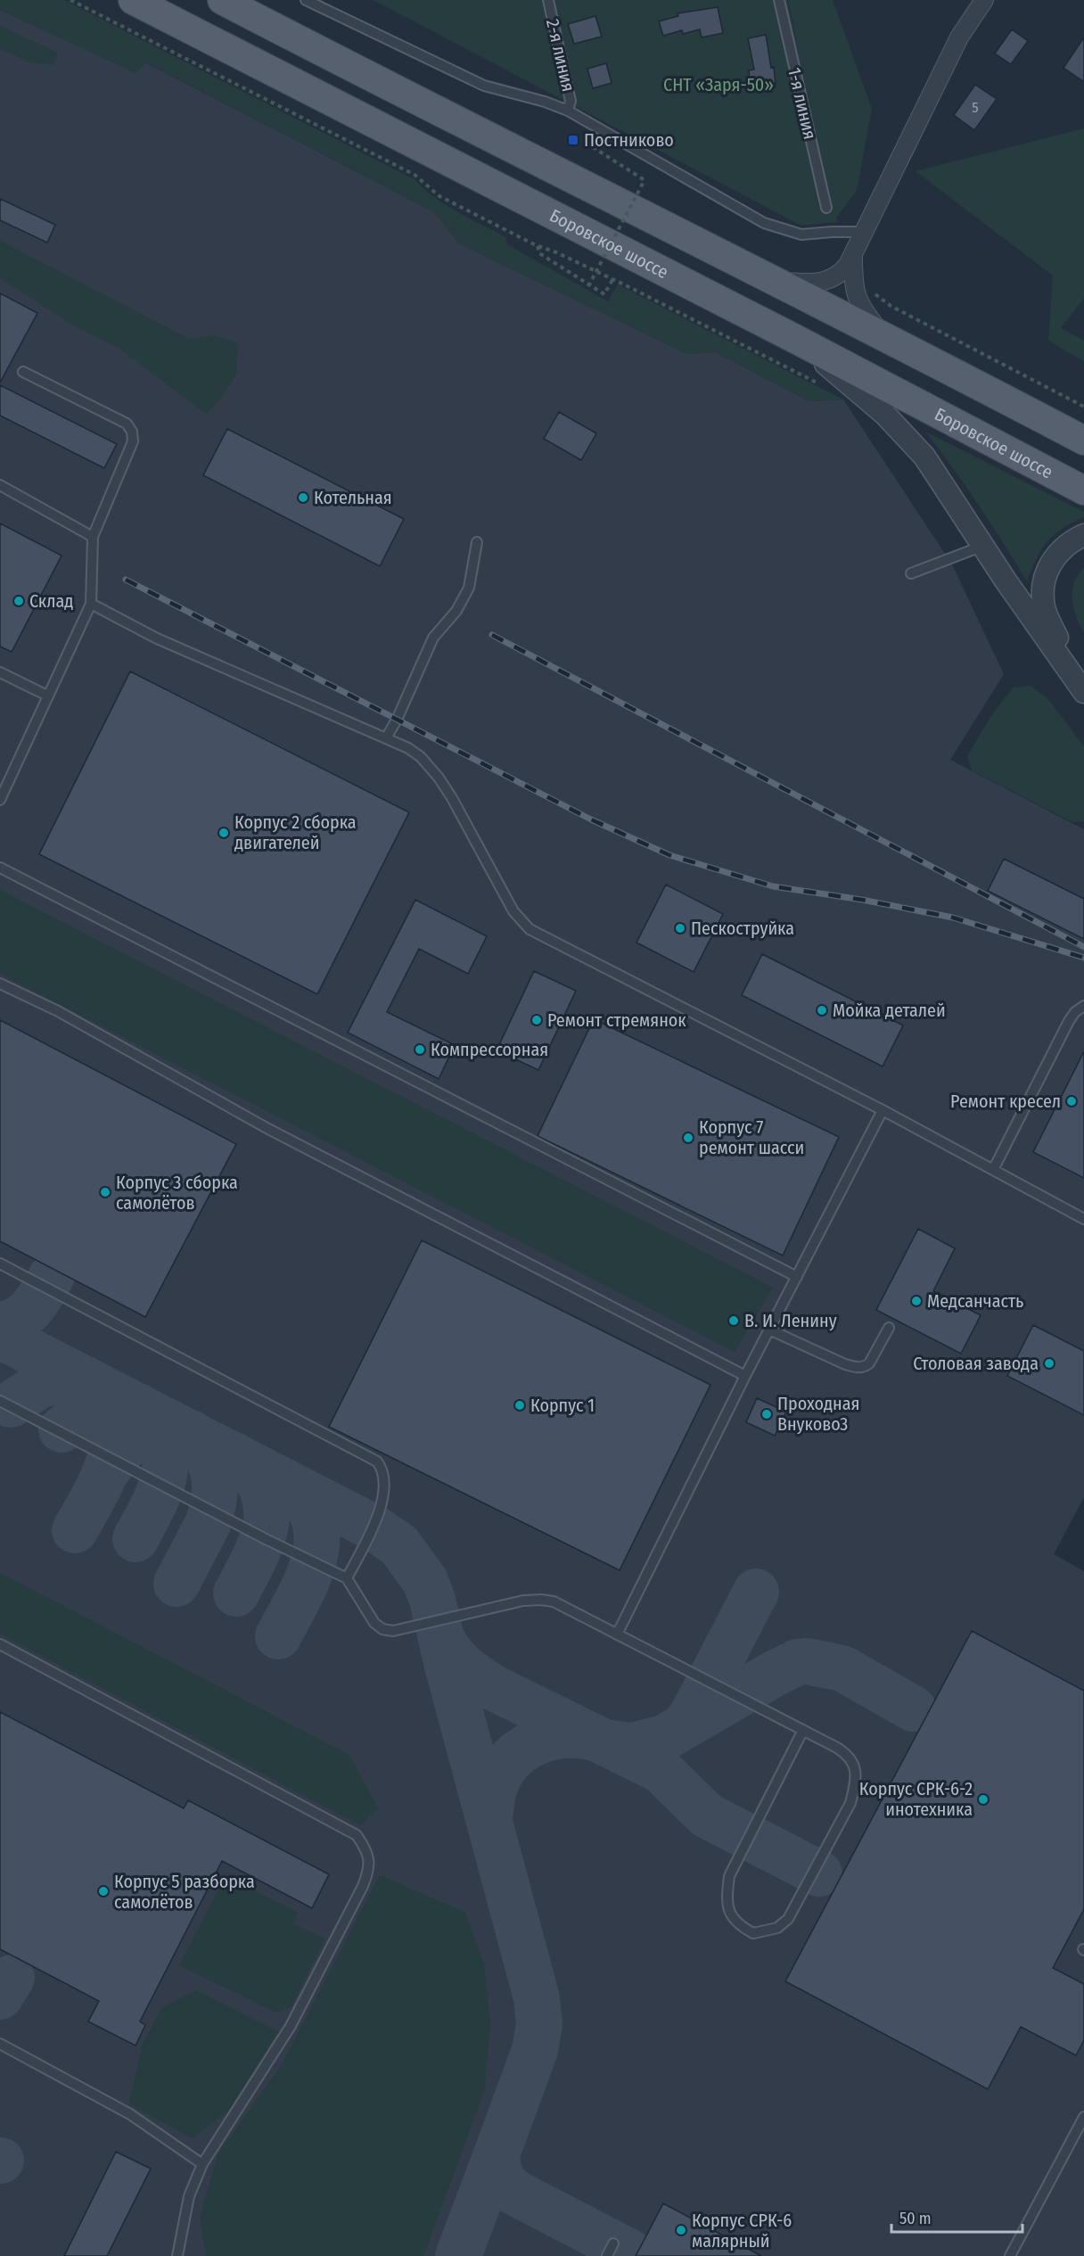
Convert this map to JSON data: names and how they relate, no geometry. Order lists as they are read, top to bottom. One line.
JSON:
{"streets":{"main road":["Боровское шоссе"],"lane":["2-я линия","1-я линия"]},"parks":["СНТ «Заря-50»"],"places":{"transit":["Постниково"],"other":["Котельная","Склад","Корпус 2 сборка двигателей","Пескоструйка","Мойка деталей","Ремонт стремянок","Компрессорная","Ремонт кресел","Корпус 7 ремонт шасси","Корпус 3 сборка самолётов","Медсанчасть","В. И. Ленину","Столовая завода","Корпус 1","Проходная Внуково3","Корпус СРК-6-2 инотехника","Корпус 5 разборка самолётов","Корпус СРК-6 малярный"]},"house_numbers":["5"],"scale_bar":"50 m"}
